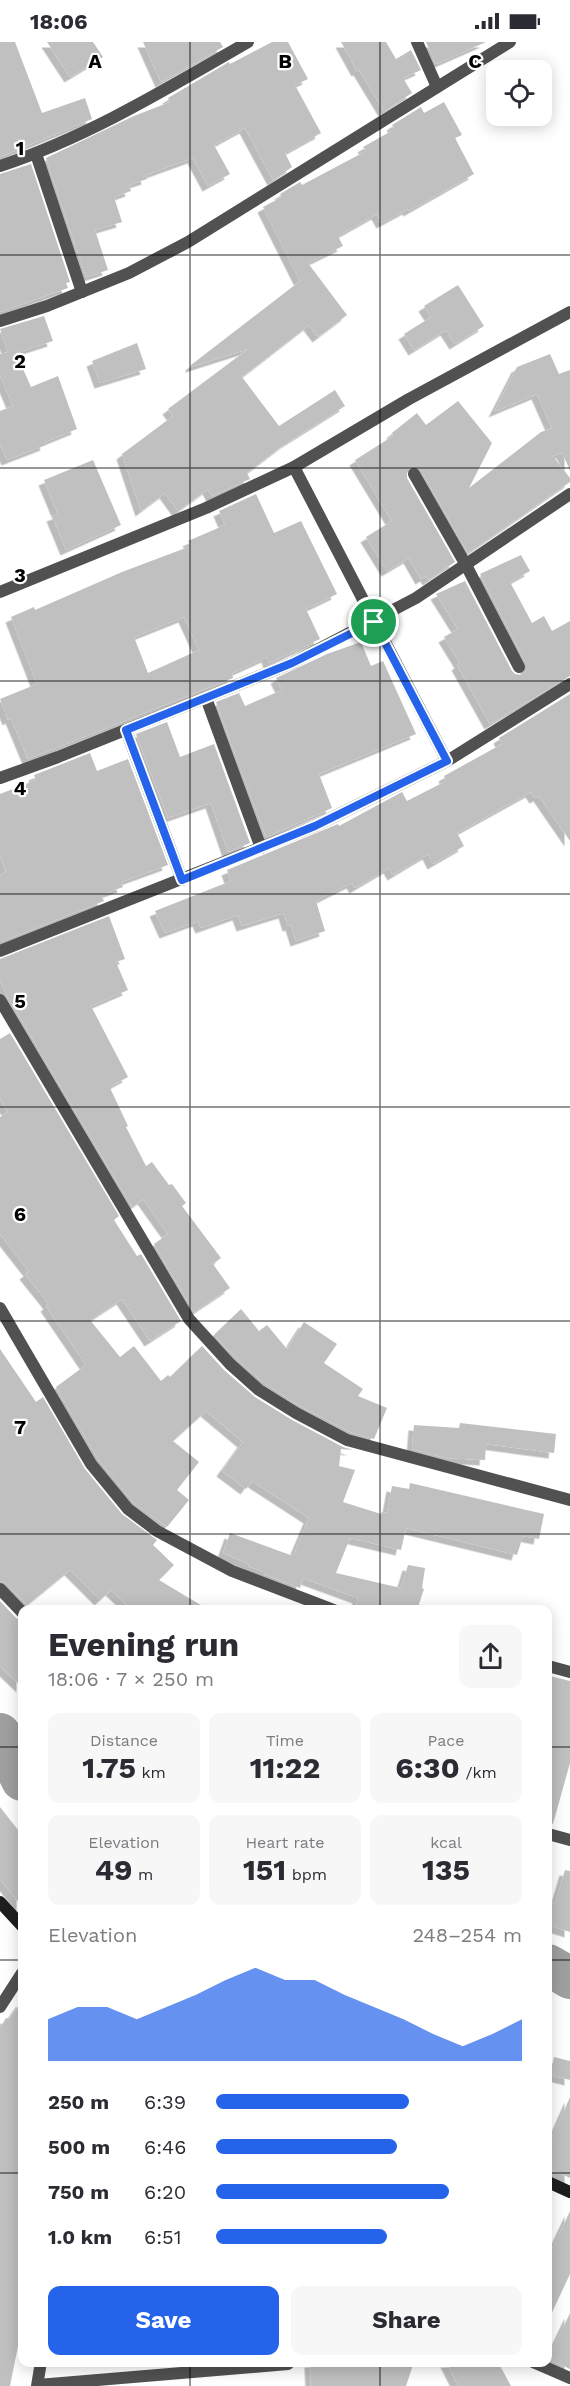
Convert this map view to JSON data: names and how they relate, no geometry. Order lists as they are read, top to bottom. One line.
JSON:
{"page":{"status":"18:06","heading":["Evening run","18:06 · 7 × 250 m"],"stats":[["Distance","1.75 km"],["Time","11:22"],["Pace","6:30 /km"],["Elevation","49 m"],["Heart rate","151 bpm"],["kcal","135"]],"chart":["Elevation","248–254 m"],"list":[{"name":"250 m","note":"6:39"},{"name":"500 m","note":"6:46"},{"name":"750 m","note":"6:20"},{"name":"1.0 km","note":"6:51"}],"buttons":["Save","Share"]},"grid":{"columns":["A","B","C"],"rows":["1","2","3","4","5","6","7"]}}
